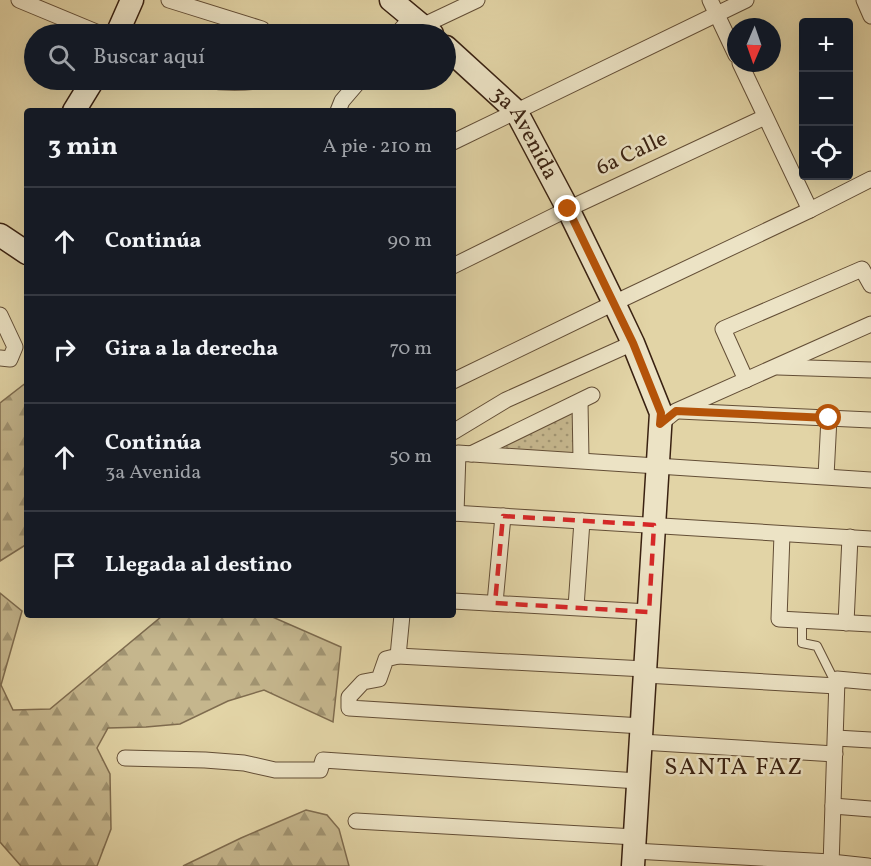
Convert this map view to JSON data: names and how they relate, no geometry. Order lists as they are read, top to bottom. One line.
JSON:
{"streets":{"street":["3a Avenida","6a Calle"]},"crossings":[["3a Avenida","6a Calle"]],"districts":["SANTA FAZ"],"north":"bottom","page":{"map_buttons":["+","−"],"search":"Buscar aquí","heading":["3 min","A pie · 210 m"],"list":[["Continúa","90 m"],["Gira a la derecha","70 m"],["Continúa","3a Avenida","50 m"],"Llegada al destino"]}}
